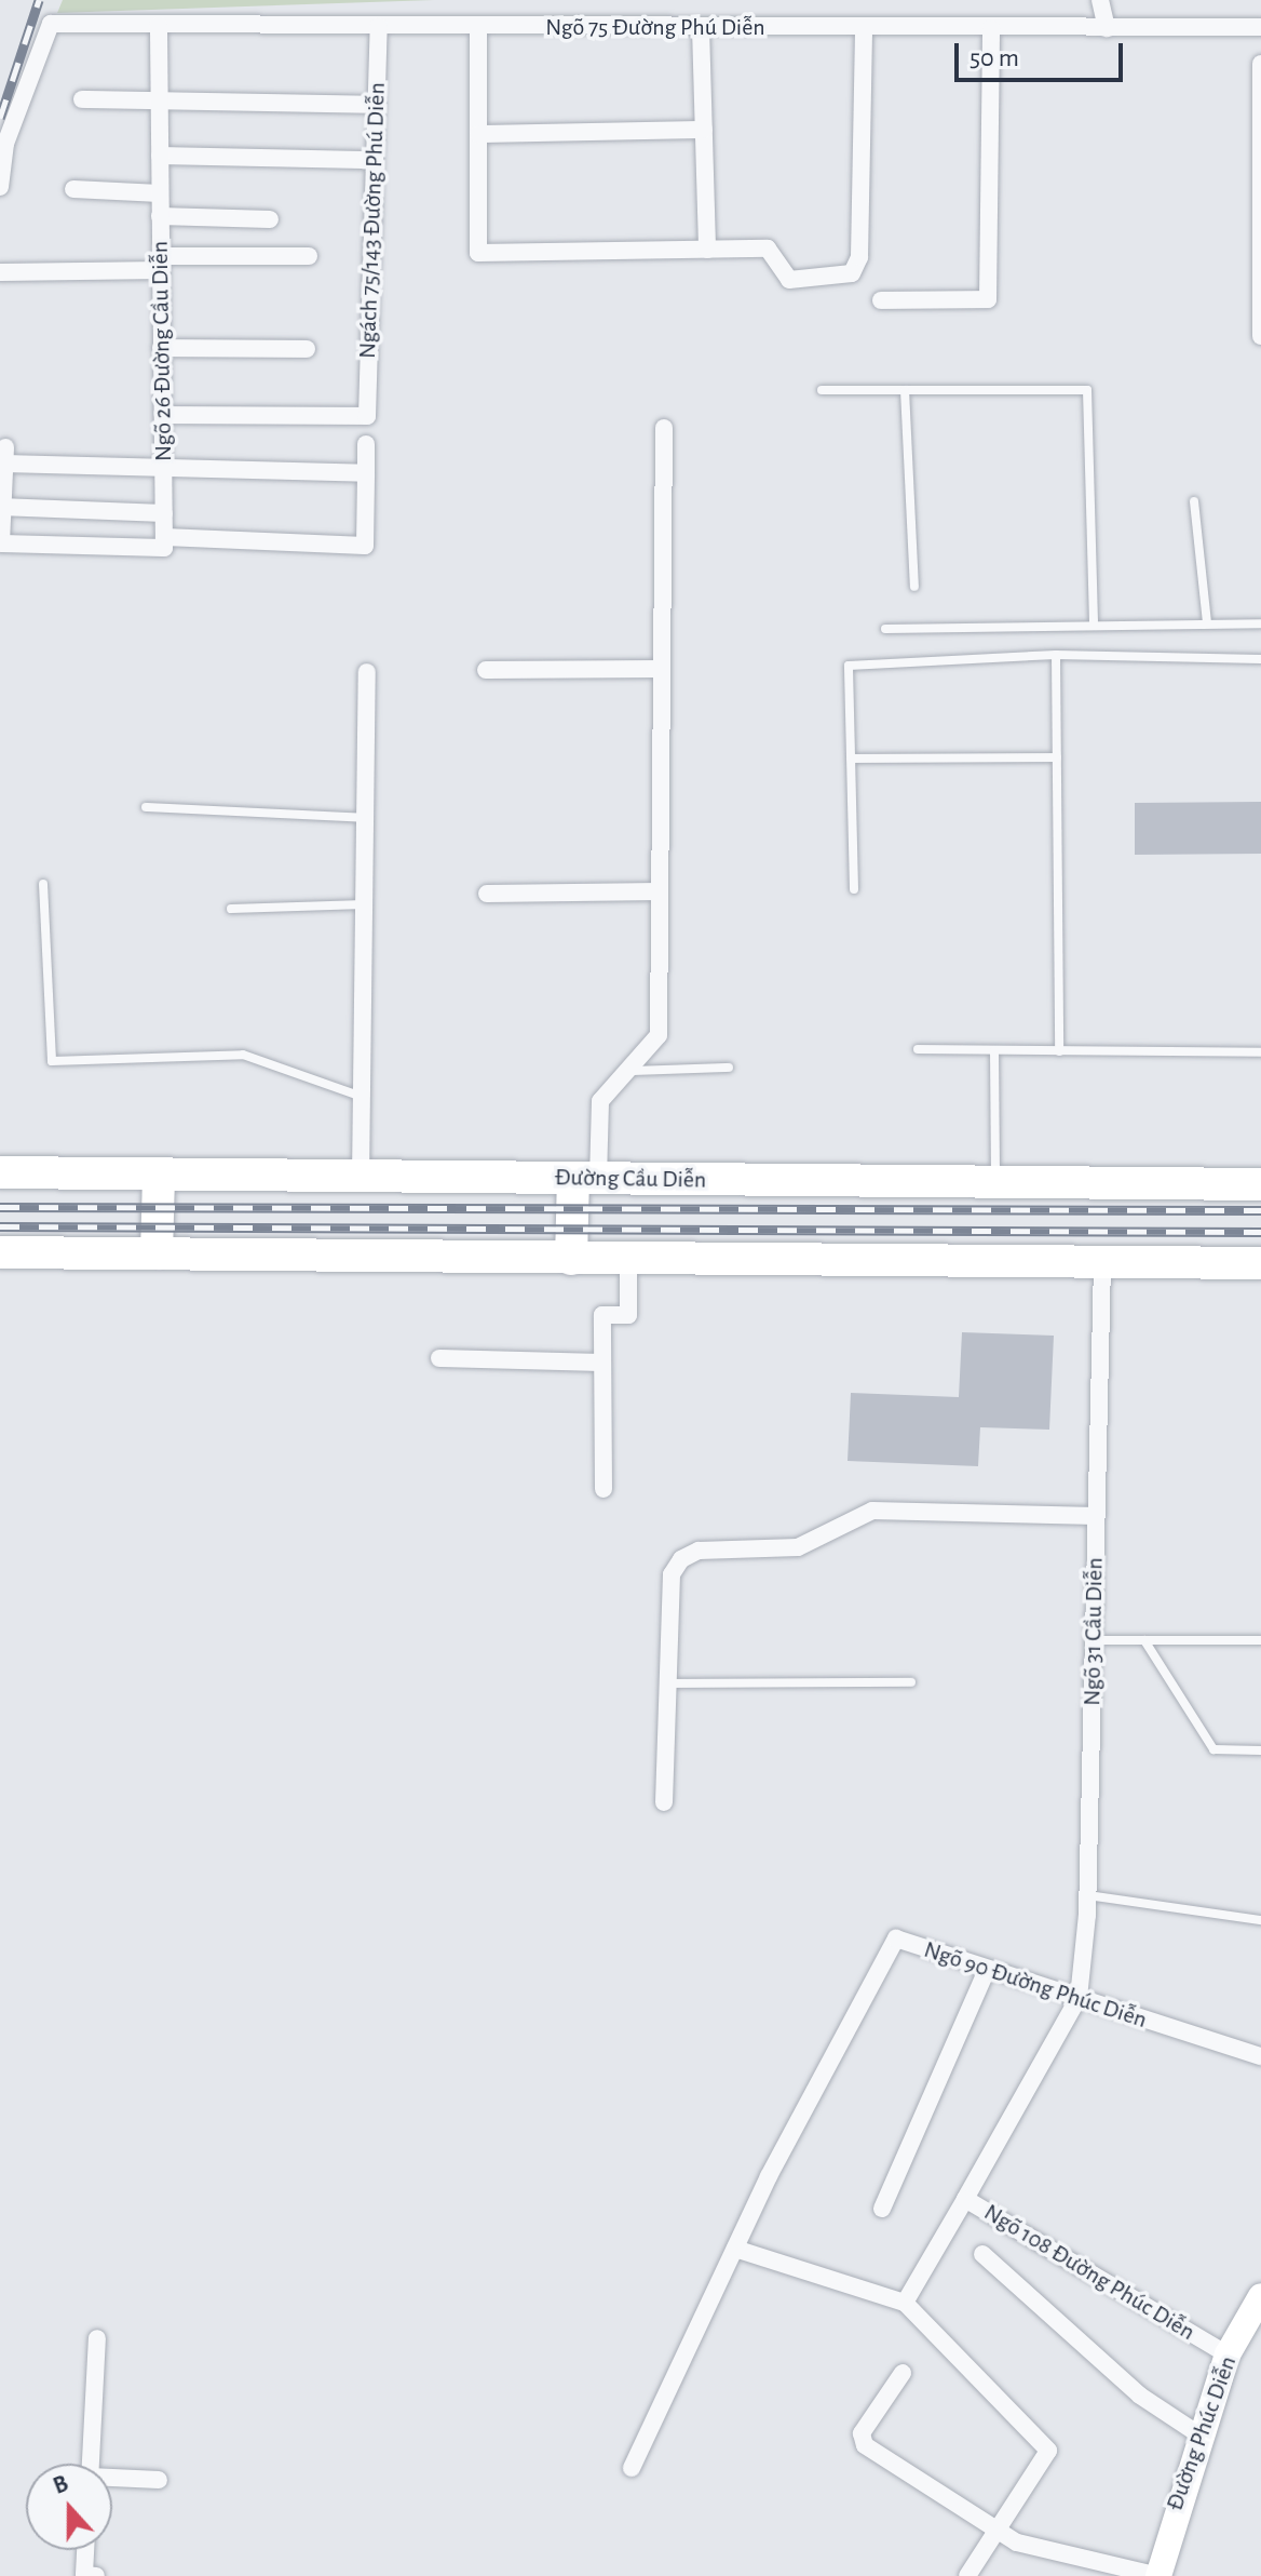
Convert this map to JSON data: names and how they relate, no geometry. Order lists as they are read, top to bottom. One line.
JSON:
{"streets":{"highway":["Đường Cầu Diễn"],"street":["Ngõ 75 Đường Phú Diễn","Ngách 75/143 Đường Phú Diễn","Ngõ 26 Đường Cầu Diễn","Ngõ 31 Cầu Diễn","Ngõ 90 Đường Phúc Diễn","Ngõ 108 Đường Phúc Diễn","Đường Phúc Diễn"]},"crossings":[["Ngõ 75 Đường Phú Diễn","Ngách 75/143 Đường Phú Diễn"],["Ngõ 75 Đường Phú Diễn","Ngõ 26 Đường Cầu Diễn"],["Ngách 75/143 Đường Phú Diễn","Ngõ 26 Đường Cầu Diễn"],["Ngõ 31 Cầu Diễn","Ngõ 90 Đường Phúc Diễn"],["Ngõ 108 Đường Phúc Diễn","Đường Phúc Diễn"]],"scale_bar":"50 m","north":"top"}
